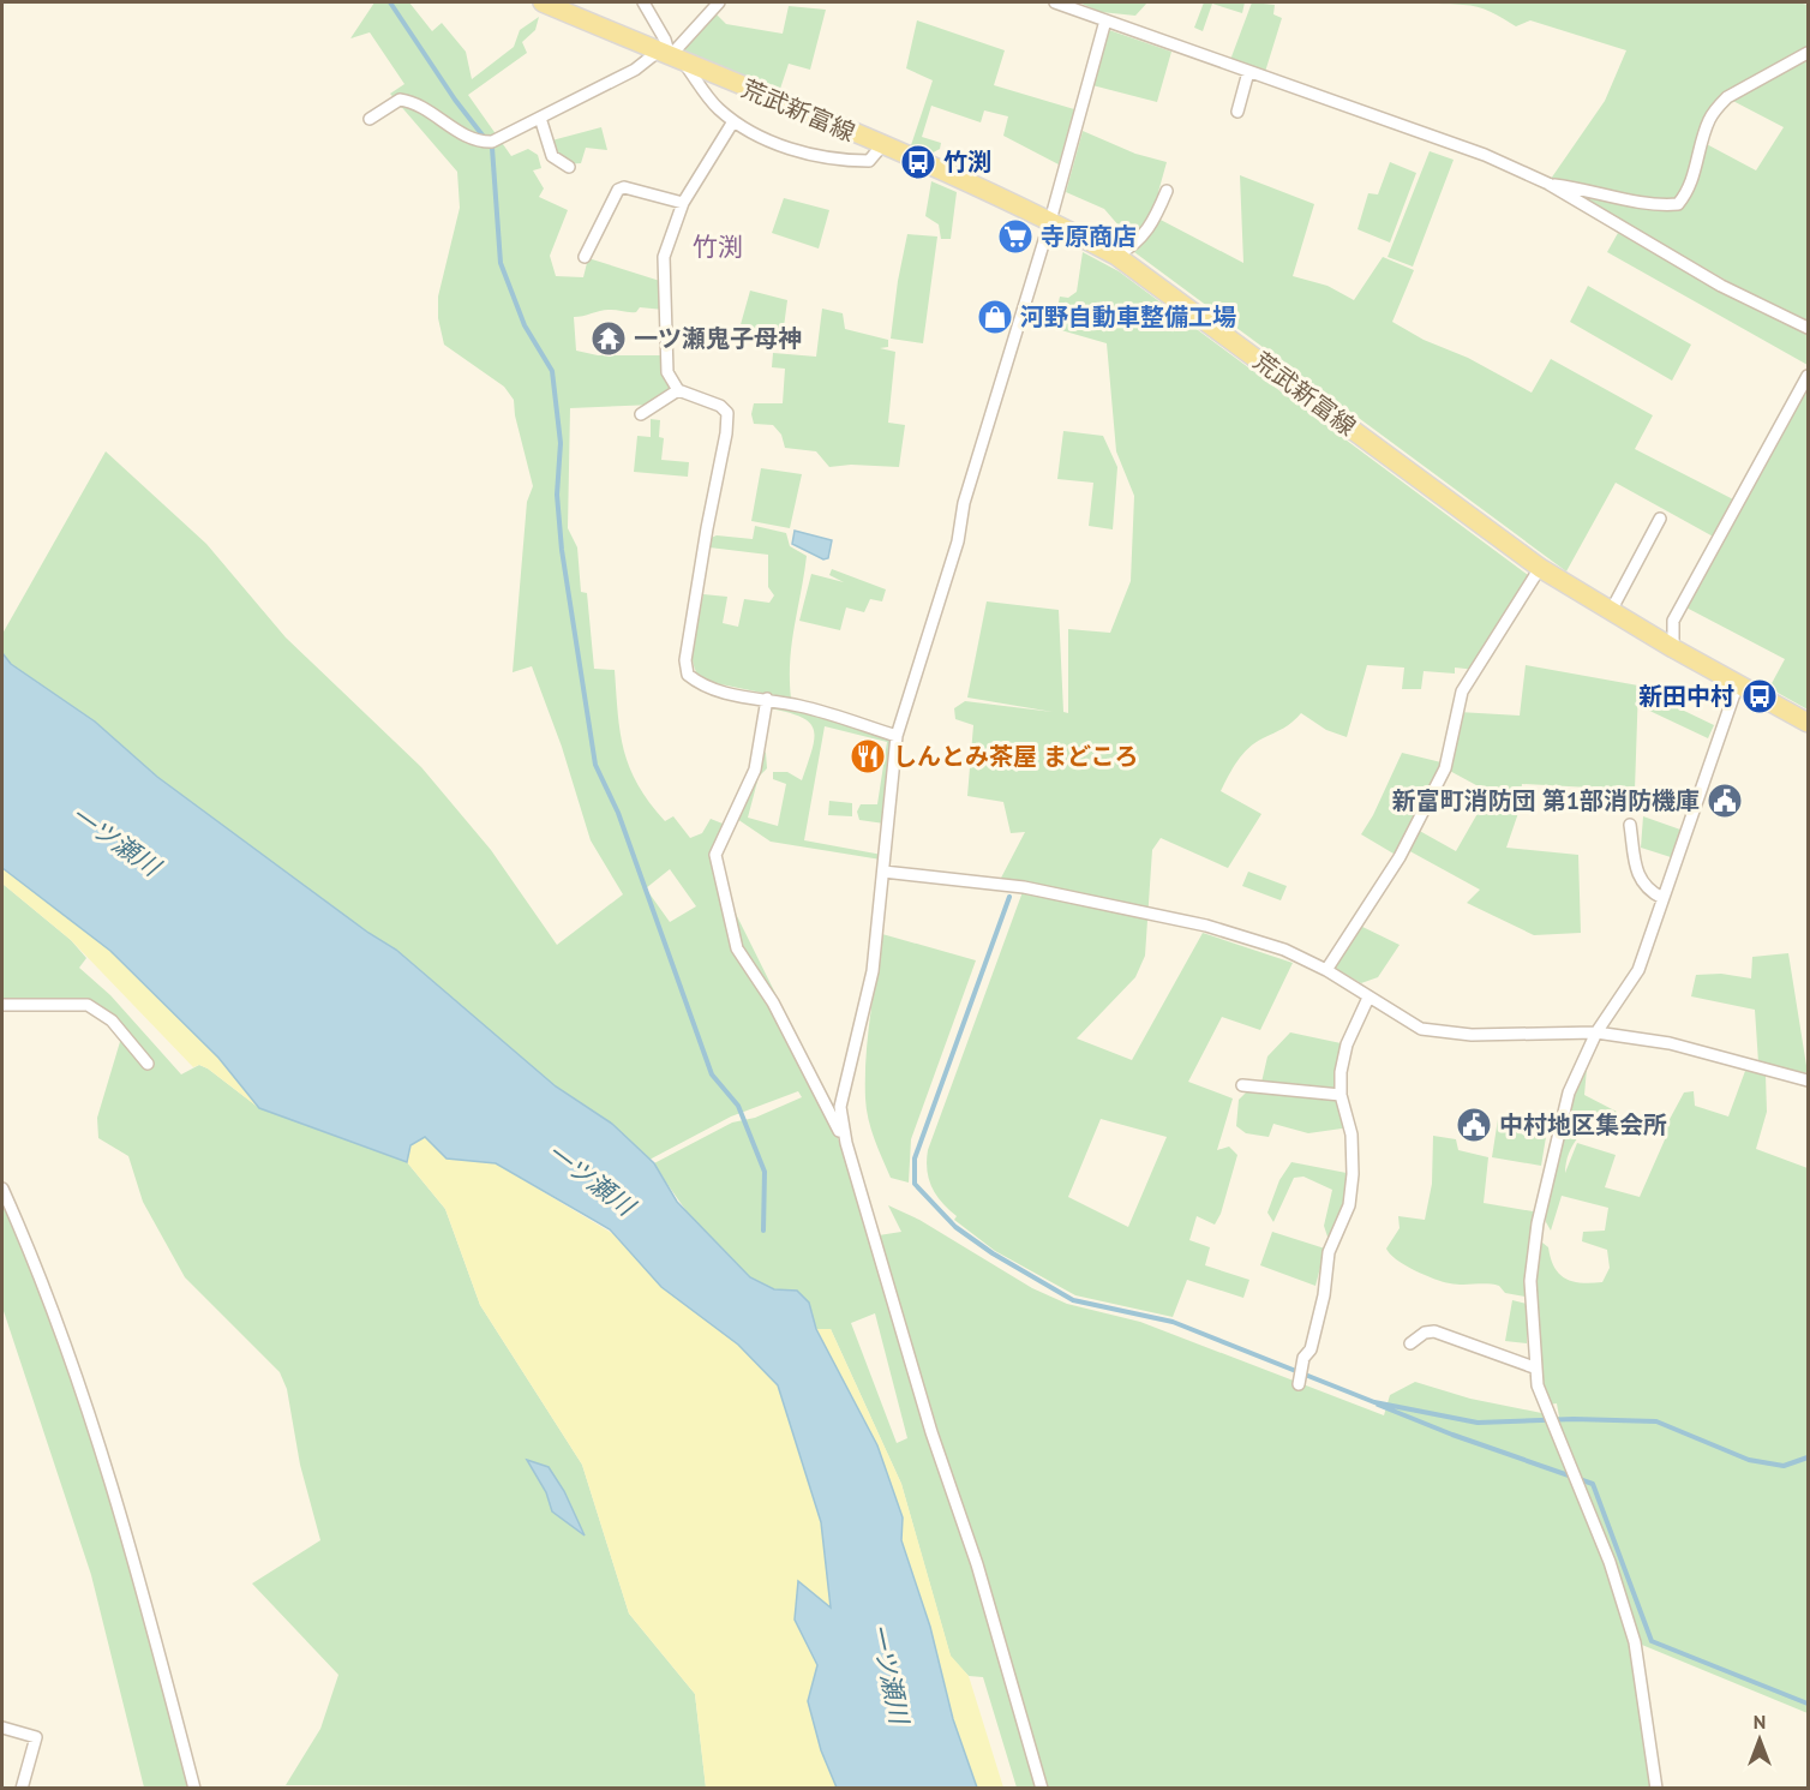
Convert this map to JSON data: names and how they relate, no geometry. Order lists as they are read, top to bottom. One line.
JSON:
{"streets":{"main road":["荒武新富線"]},"districts":["竹渕"],"water":["一ツ瀬川"],"places":{"bus stop":["竹渕","新田中村"],"supermarket":["寺原商店"],"shop":["河野自動車整備工場"],"temple":["一ツ瀬鬼子母神"],"restaurant":["しんとみ茶屋 まどころ"],"public building":["新富町消防団 第1部消防機庫","中村地区集会所"]},"north":"top"}
